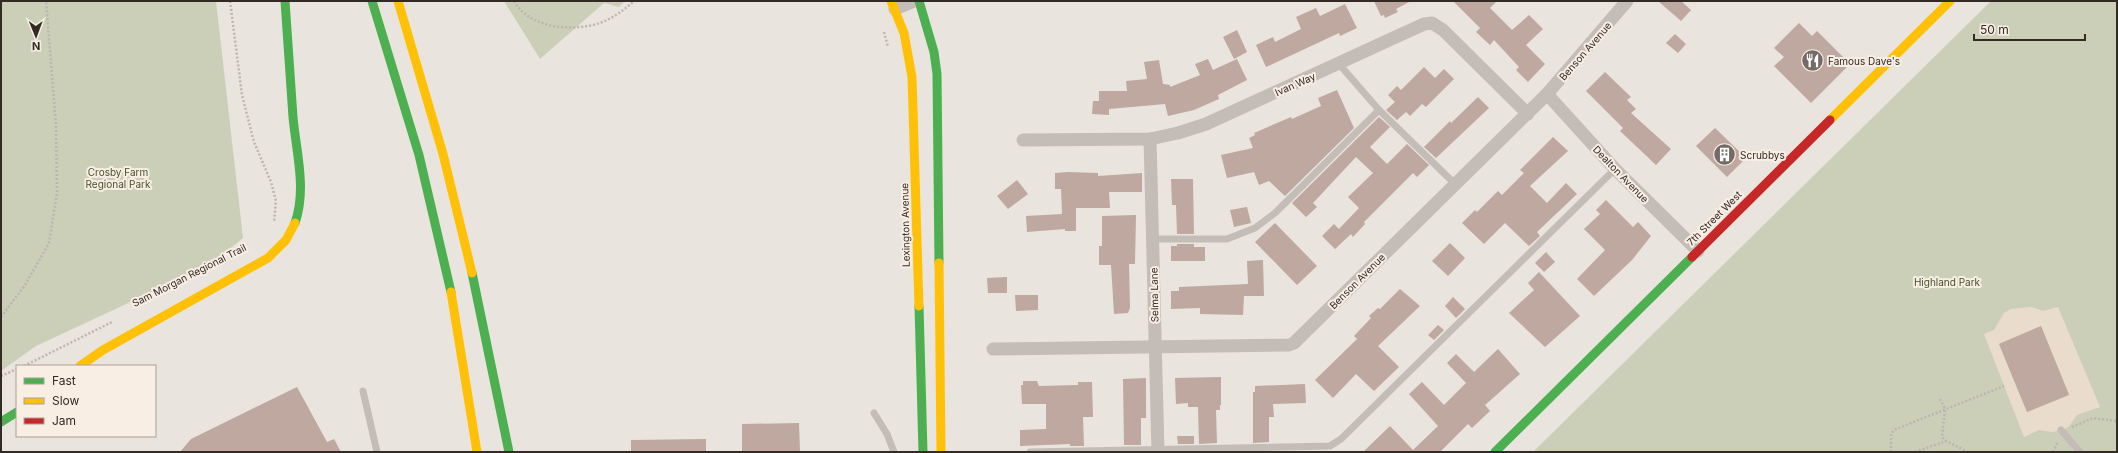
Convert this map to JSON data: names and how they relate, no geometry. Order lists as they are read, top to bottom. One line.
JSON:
{"streets":{"main road":["7th Street West","Lexington Avenue"],"street":["Benson Avenue","Ivan Way","Dealton Avenue","Selma Lane"]},"crossings":[["Benson Avenue","Ivan Way"],["Benson Avenue","Dealton Avenue"],["Benson Avenue","Selma Lane"],["Ivan Way","Selma Lane"],["Dealton Avenue","7th Street West"]],"parks":["Crosby Farm Regional Park","Highland Park"],"places":{"restaurant":["Famous Dave's"],"building":["Scrubbys"]},"legend":["Fast","Slow","Jam"],"scale_bar":"50 m","north":"bottom"}
